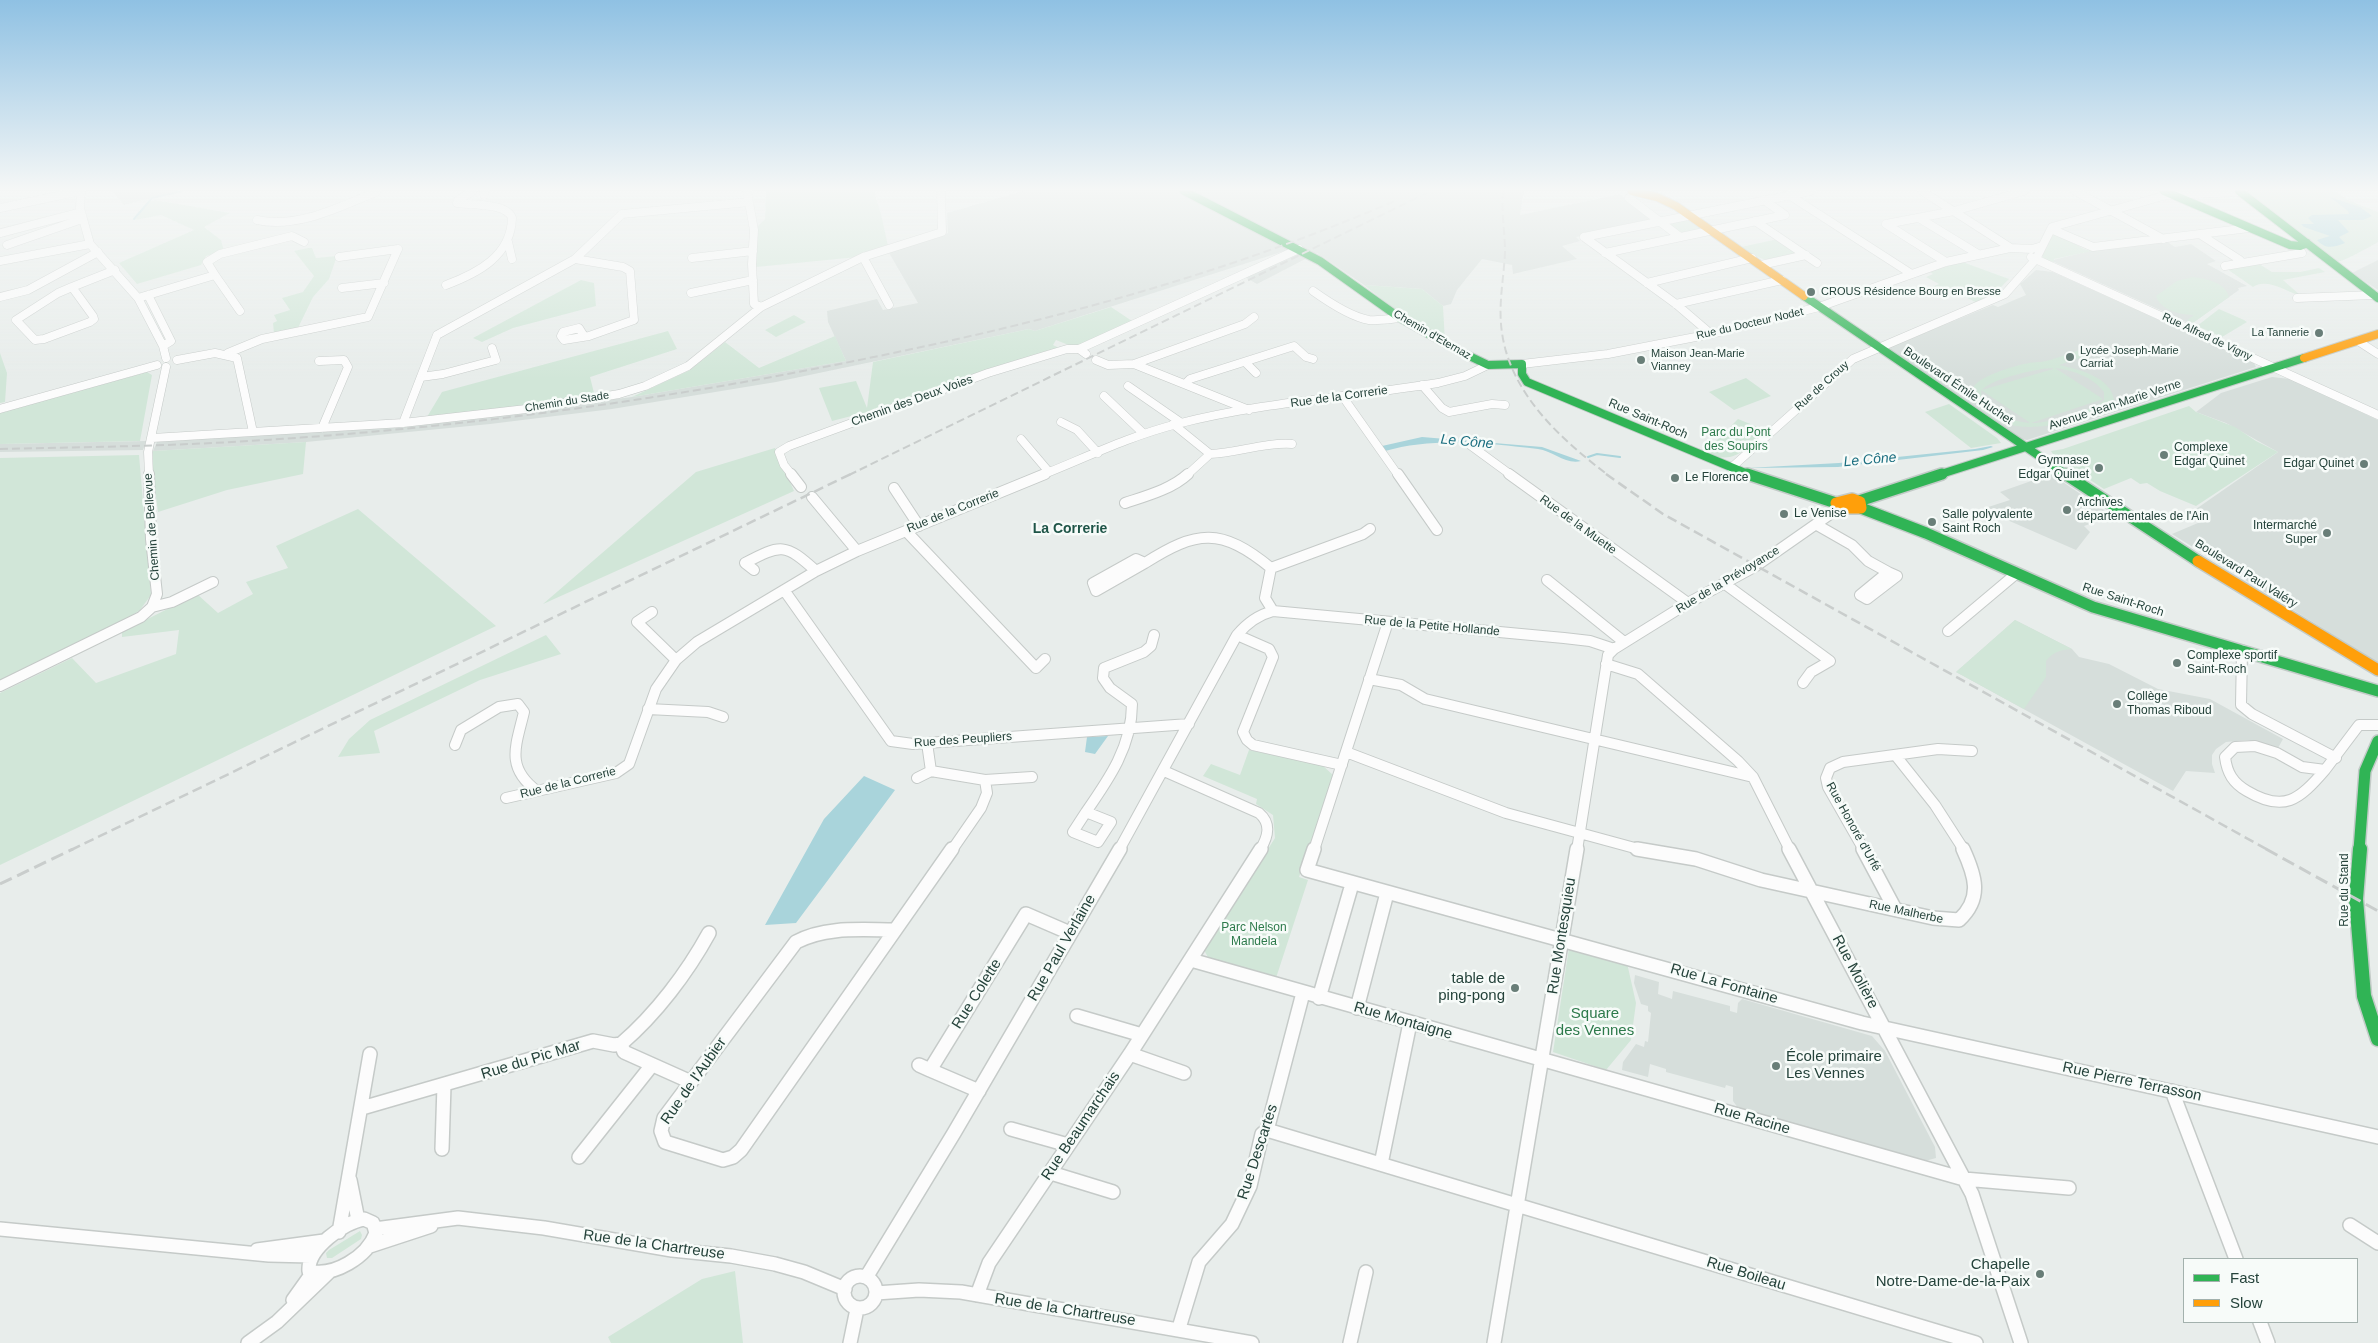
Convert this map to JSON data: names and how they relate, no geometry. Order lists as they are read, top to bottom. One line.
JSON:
{"streets":{"street":["Rue du Docteur Nodet","Chemin d'Eternaz","Rue Alfred de Vigny","Rue de Crouy","Boulevard Émile Huchet","Rue de la Correrie","Chemin des Deux Voies","Chemin du Stade","Avenue Jean-Marie Verne","Rue Saint-Roch","Rue de la Muette","Chemin de Bellevue","Boulevard Paul Valéry","Rue de la Prévoyance","Rue de la Petite Hollande","Rue des Peupliers","Rue Honoré d'Urfé","Rue du Stand","Rue Malherbe","Rue Montesquieu","Rue Paul Verlaine","Rue Molière","Rue La Fontaine","Rue Colette","Rue Montaigne","Rue du Pic Mar","Rue de l'Aubier","Rue Pierre Terrasson","Rue Racine","Rue Beaumarchais","Rue Descartes","Rue de la Chartreuse","Rue Boileau"]},"crossings":[["Rue du Docteur Nodet","Chemin d'Eternaz"],["Rue du Docteur Nodet","Boulevard Émile Huchet"],["Rue du Docteur Nodet","Rue Saint-Roch"],["Chemin d'Eternaz","Rue de la Correrie"],["Rue Alfred de Vigny","Rue de Crouy"],["Rue Alfred de Vigny","Avenue Jean-Marie Verne"],["Rue de Crouy","Boulevard Émile Huchet"],["Rue de Crouy","Rue Saint-Roch"],["Boulevard Émile Huchet","Avenue Jean-Marie Verne"],["Boulevard Émile Huchet","Boulevard Paul Valéry"],["Rue de la Correrie","Rue des Peupliers"],["Chemin du Stade","Chemin de Bellevue"],["Avenue Jean-Marie Verne","Rue Saint-Roch"],["Avenue Jean-Marie Verne","Boulevard Paul Valéry"],["Rue Saint-Roch","Rue de la Prévoyance"],["Rue de la Muette","Rue de la Prévoyance"],["Rue de la Prévoyance","Rue de la Petite Hollande"],["Rue de la Prévoyance","Rue Montesquieu"],["Rue de la Petite Hollande","Rue Montesquieu"],["Rue de la Petite Hollande","Rue Paul Verlaine"],["Rue des Peupliers","Rue Paul Verlaine"],["Rue Honoré d'Urfé","Rue Malherbe"],["Rue Malherbe","Rue Montesquieu"],["Rue Malherbe","Rue Molière"],["Rue Montesquieu","Rue Molière"],["Rue Montesquieu","Rue La Fontaine"],["Rue Montesquieu","Rue Montaigne"],["Rue Montesquieu","Rue Racine"],["Rue Montesquieu","Rue Boileau"],["Rue Paul Verlaine","Rue Colette"],["Rue Paul Verlaine","Rue Beaumarchais"],["Rue Paul Verlaine","Rue de la Chartreuse"],["Rue Molière","Rue La Fontaine"],["Rue Molière","Rue Pierre Terrasson"],["Rue Molière","Rue Racine"],["Rue La Fontaine","Rue Pierre Terrasson"],["Rue Montaigne","Rue Racine"],["Rue Montaigne","Rue Beaumarchais"],["Rue Montaigne","Rue Descartes"],["Rue Beaumarchais","Rue de la Chartreuse"],["Rue Descartes","Rue de la Chartreuse"],["Rue Descartes","Rue Boileau"]],"districts":["La Correrie"],"water":["Le Cône"],"parks":["Parc du Pont des Soupirs","Parc Nelson Mandela","Square des Vennes"],"places":["CROUS Résidence Bourg en Bresse","La Tannerie","Lycée Joseph-Marie Carriat","Maison Jean-Marie Vianney","Complexe Edgar Quinet","Edgar Quinet","Gymnase Edgar Quinet","Le Florence","Archives départementales de l'Ain","Le Venise","Salle polyvalente Saint Roch","Intermarché Super","Complexe sportif Saint-Roch","Collège Thomas Riboud","table de ping-pong","École primaire Les Vennes","Chapelle Notre-Dame-de-la-Paix"],"legend":["Fast","Slow"]}
